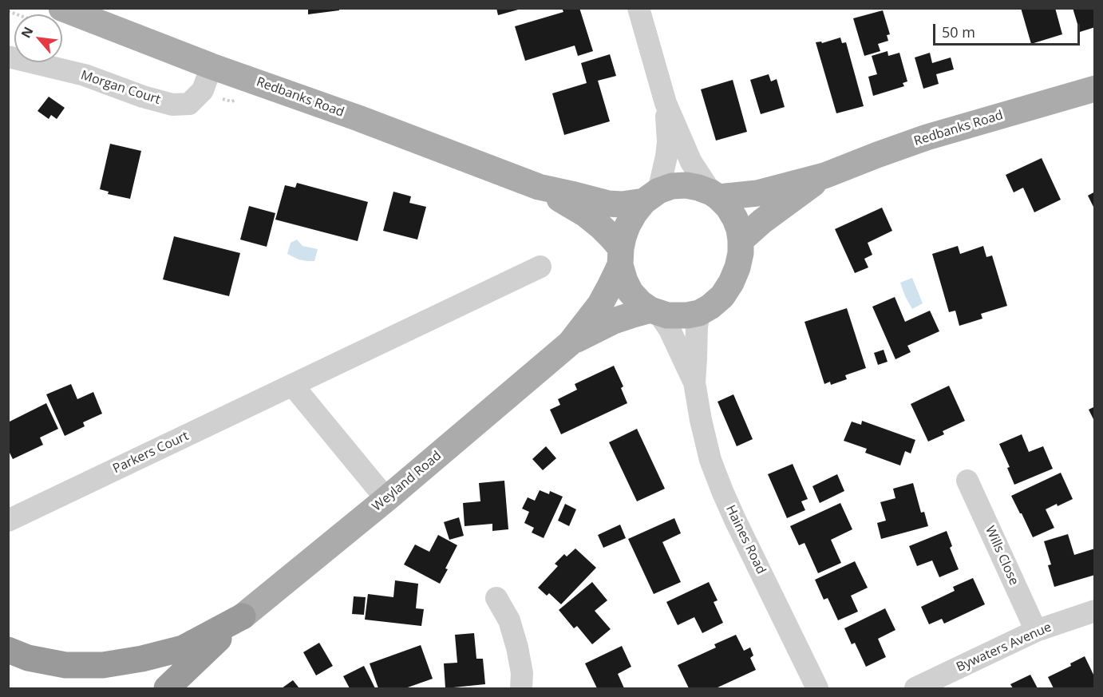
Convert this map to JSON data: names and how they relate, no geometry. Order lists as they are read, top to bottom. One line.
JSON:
{"streets":{"main road":["Redbanks Road","Weyland Road"],"street":["Morgan Court","Parkers Court","Haines Road","Wills Close","Bywaters Avenue"]},"crossings":[["Morgan Court","Redbanks Road"],["Redbanks Road","Weyland Road"],["Redbanks Road","Haines Road"],["Weyland Road","Haines Road"],["Wills Close","Bywaters Avenue"]],"scale_bar":"50 m","north":"top left"}
